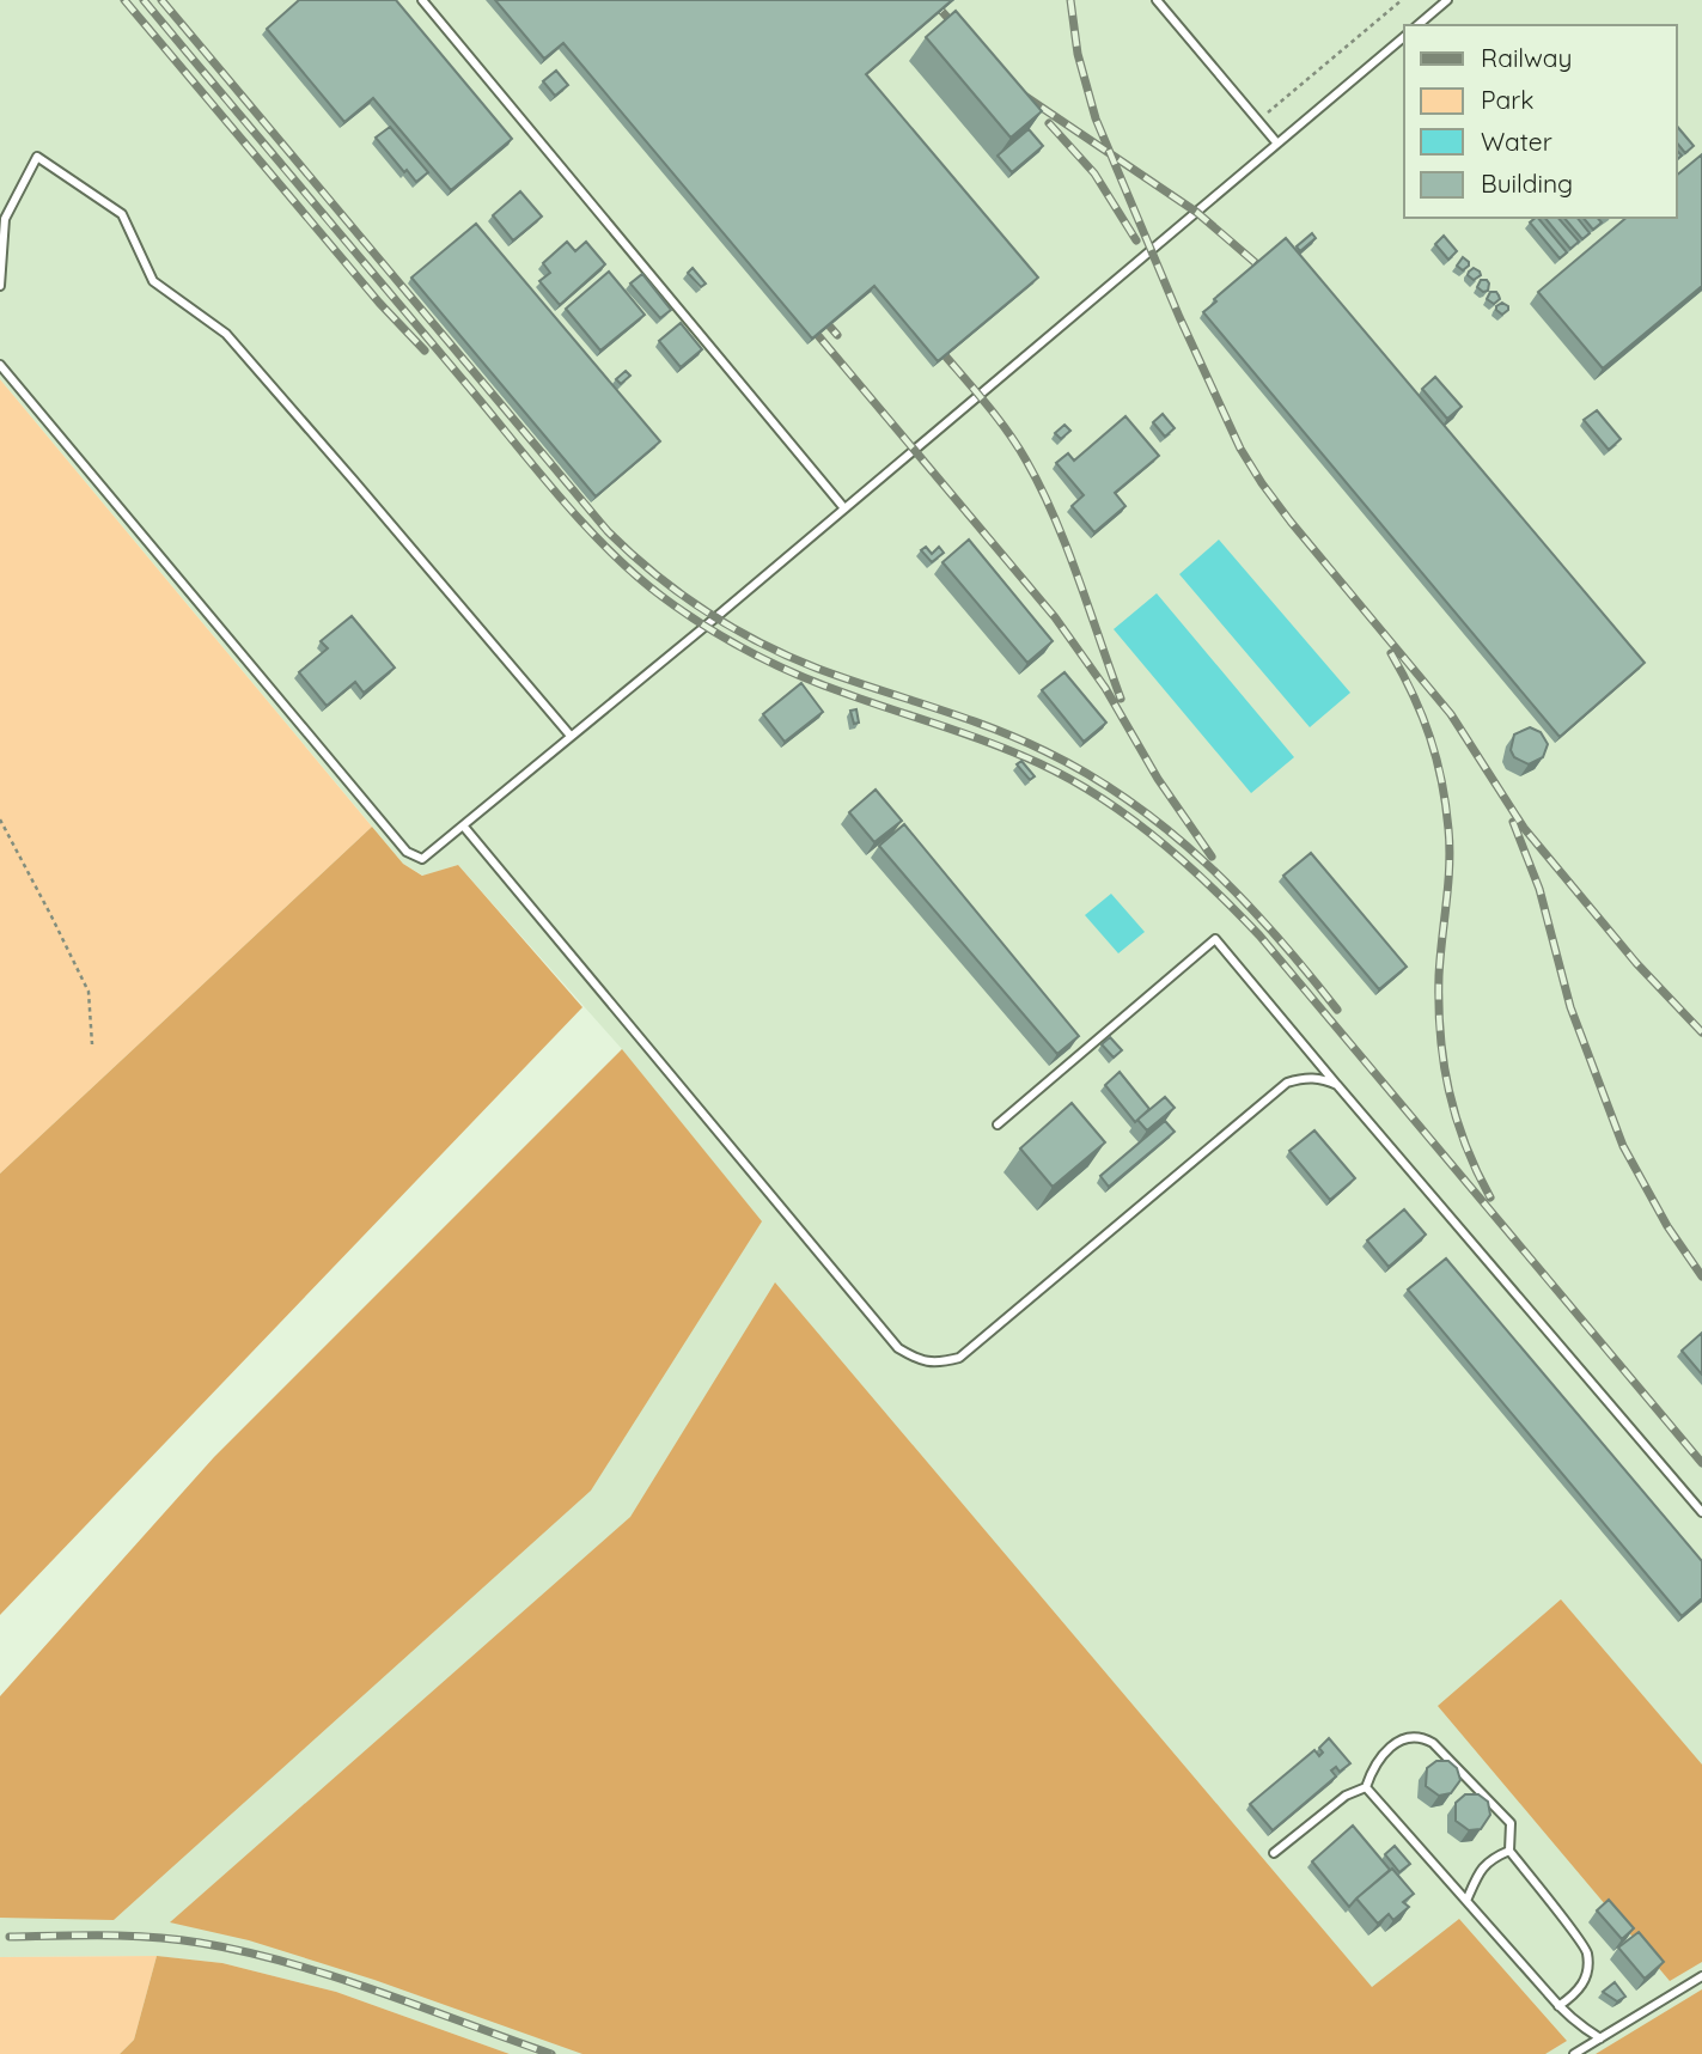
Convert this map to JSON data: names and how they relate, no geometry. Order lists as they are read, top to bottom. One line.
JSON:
{"legend":["Railway","Park","Water","Building"]}
